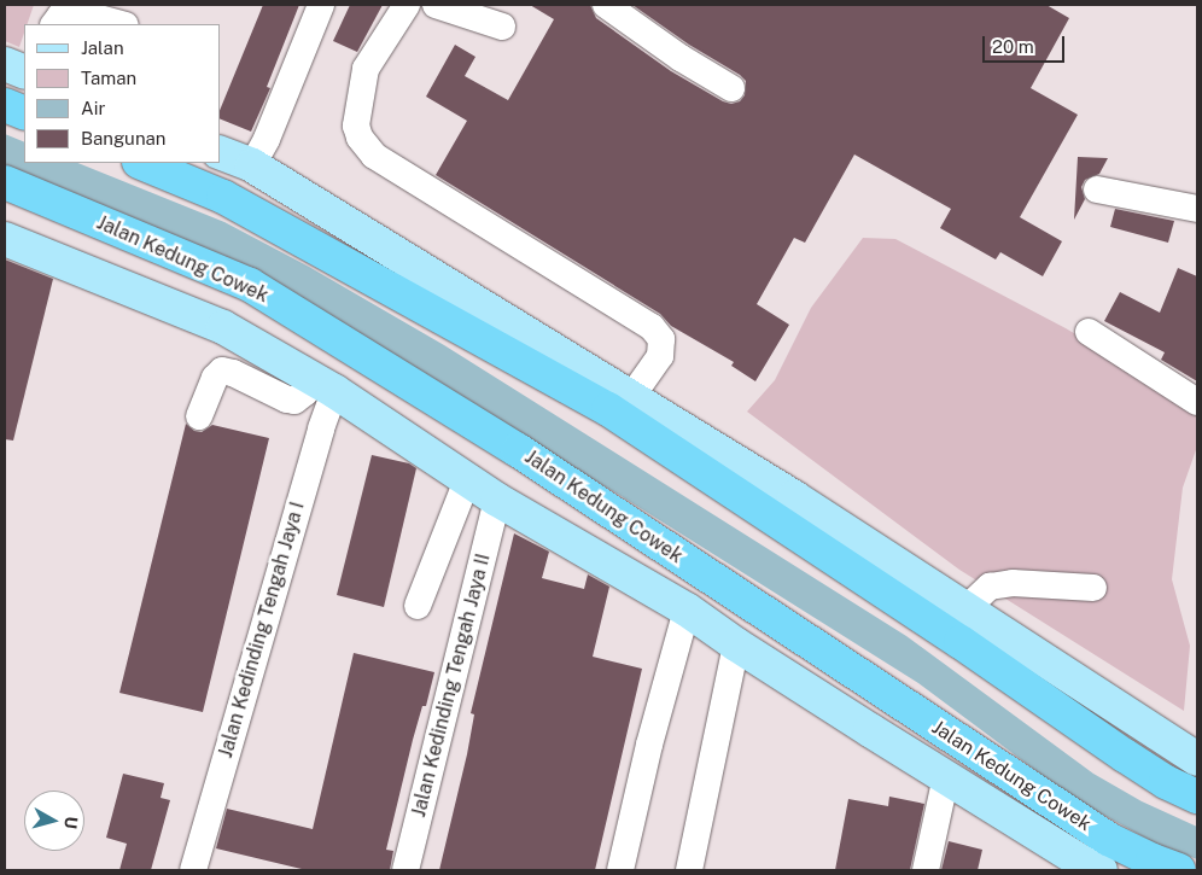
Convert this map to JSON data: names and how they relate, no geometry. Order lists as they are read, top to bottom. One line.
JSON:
{"streets":{"highway":["Jalan Kedung Cowek"],"street":["Jalan Kedinding Tengah Jaya I","Jalan Kedinding Tengah Jaya II"]},"crossings":[["Jalan Kedung Cowek","Jalan Kedinding Tengah Jaya I"],["Jalan Kedung Cowek","Jalan Kedinding Tengah Jaya II"]],"legend":["Jalan","Taman","Air","Bangunan"],"scale_bar":"20 m","north":"right"}
